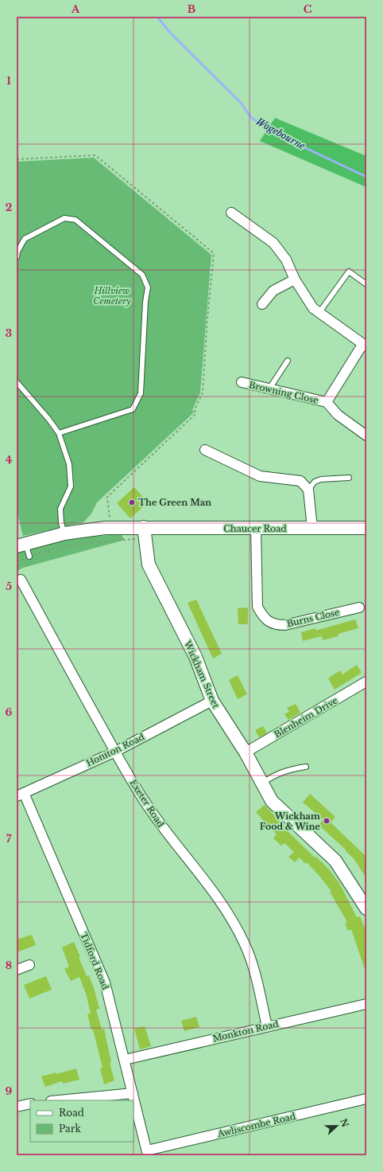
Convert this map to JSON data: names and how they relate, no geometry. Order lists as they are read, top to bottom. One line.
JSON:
{"streets":{"street":["Browning Close","Chaucer Road","Burns Close","Wickham Street","Blenheim Drive","Honiton Road","Exeter Road","Tidford Road","Monkton Road","Awliscombe Road"]},"crossings":[["Chaucer Road","Burns Close"],["Chaucer Road","Wickham Street"],["Wickham Street","Blenheim Drive"],["Wickham Street","Honiton Road"],["Honiton Road","Exeter Road"],["Honiton Road","Tidford Road"],["Exeter Road","Monkton Road"],["Tidford Road","Monkton Road"],["Tidford Road","Awliscombe Road"]],"water":["Wogebourne"],"parks":["Hillview Cemetery"],"places":["The Green Man","Wickham Food & Wine"],"legend":["Road","Park"],"north":"right","grid":{"columns":["A","B","C"],"rows":["1","2","3","4","5","6","7","8","9"]}}
